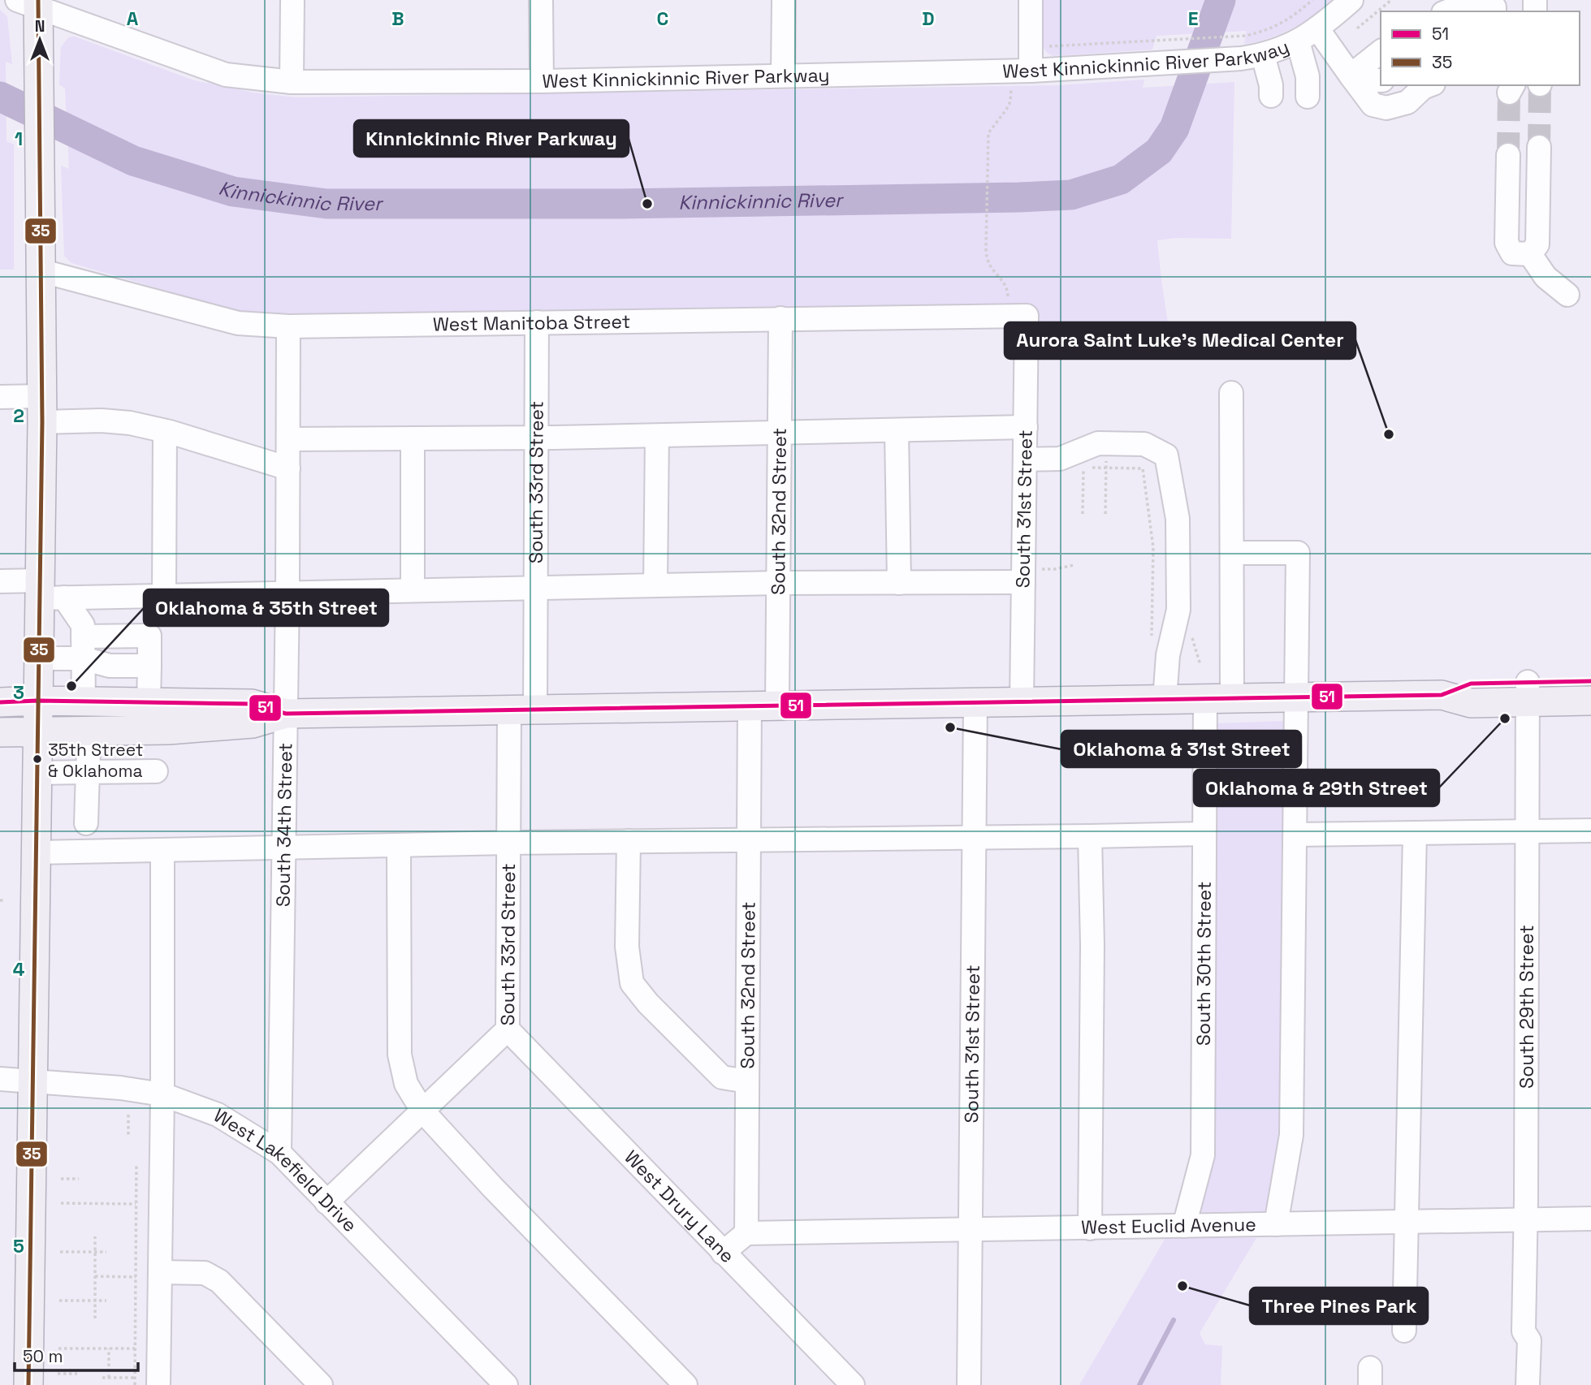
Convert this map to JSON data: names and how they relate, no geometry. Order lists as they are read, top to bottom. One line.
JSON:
{"streets":{"street":["West Kinnickinnic River Parkway","West Manitoba Street","South 33rd Street","South 31st Street","South 32nd Street","South 34th Street","South 30th Street","South 29th Street","West Lakefield Drive","West Drury Lane","West Euclid Avenue"]},"crossings":[["West Manitoba Street","South 33rd Street"],["West Manitoba Street","South 31st Street"],["West Manitoba Street","South 32nd Street"],["West Manitoba Street","South 34th Street"],["South 33rd Street","West Lakefield Drive"],["South 33rd Street","West Drury Lane"],["South 31st Street","West Euclid Avenue"],["South 32nd Street","West Euclid Avenue"],["South 34th Street","West Lakefield Drive"],["South 30th Street","West Euclid Avenue"],["South 29th Street","West Euclid Avenue"]],"water":["Kinnickinnic River"],"places":["Kinnickinnic River Parkway","Aurora Saint Luke's Medical Center","Oklahoma & 35th Street","Oklahoma & 29th Street","Oklahoma & 31st Street","35th Street & Oklahoma","Three Pines Park"],"lines":["transit line 35","transit line 51"],"legend":["51","35"],"scale_bar":"50 m","north":"top","grid":{"columns":["A","B","C","D","E"],"rows":["1","2","3","4","5"]}}
